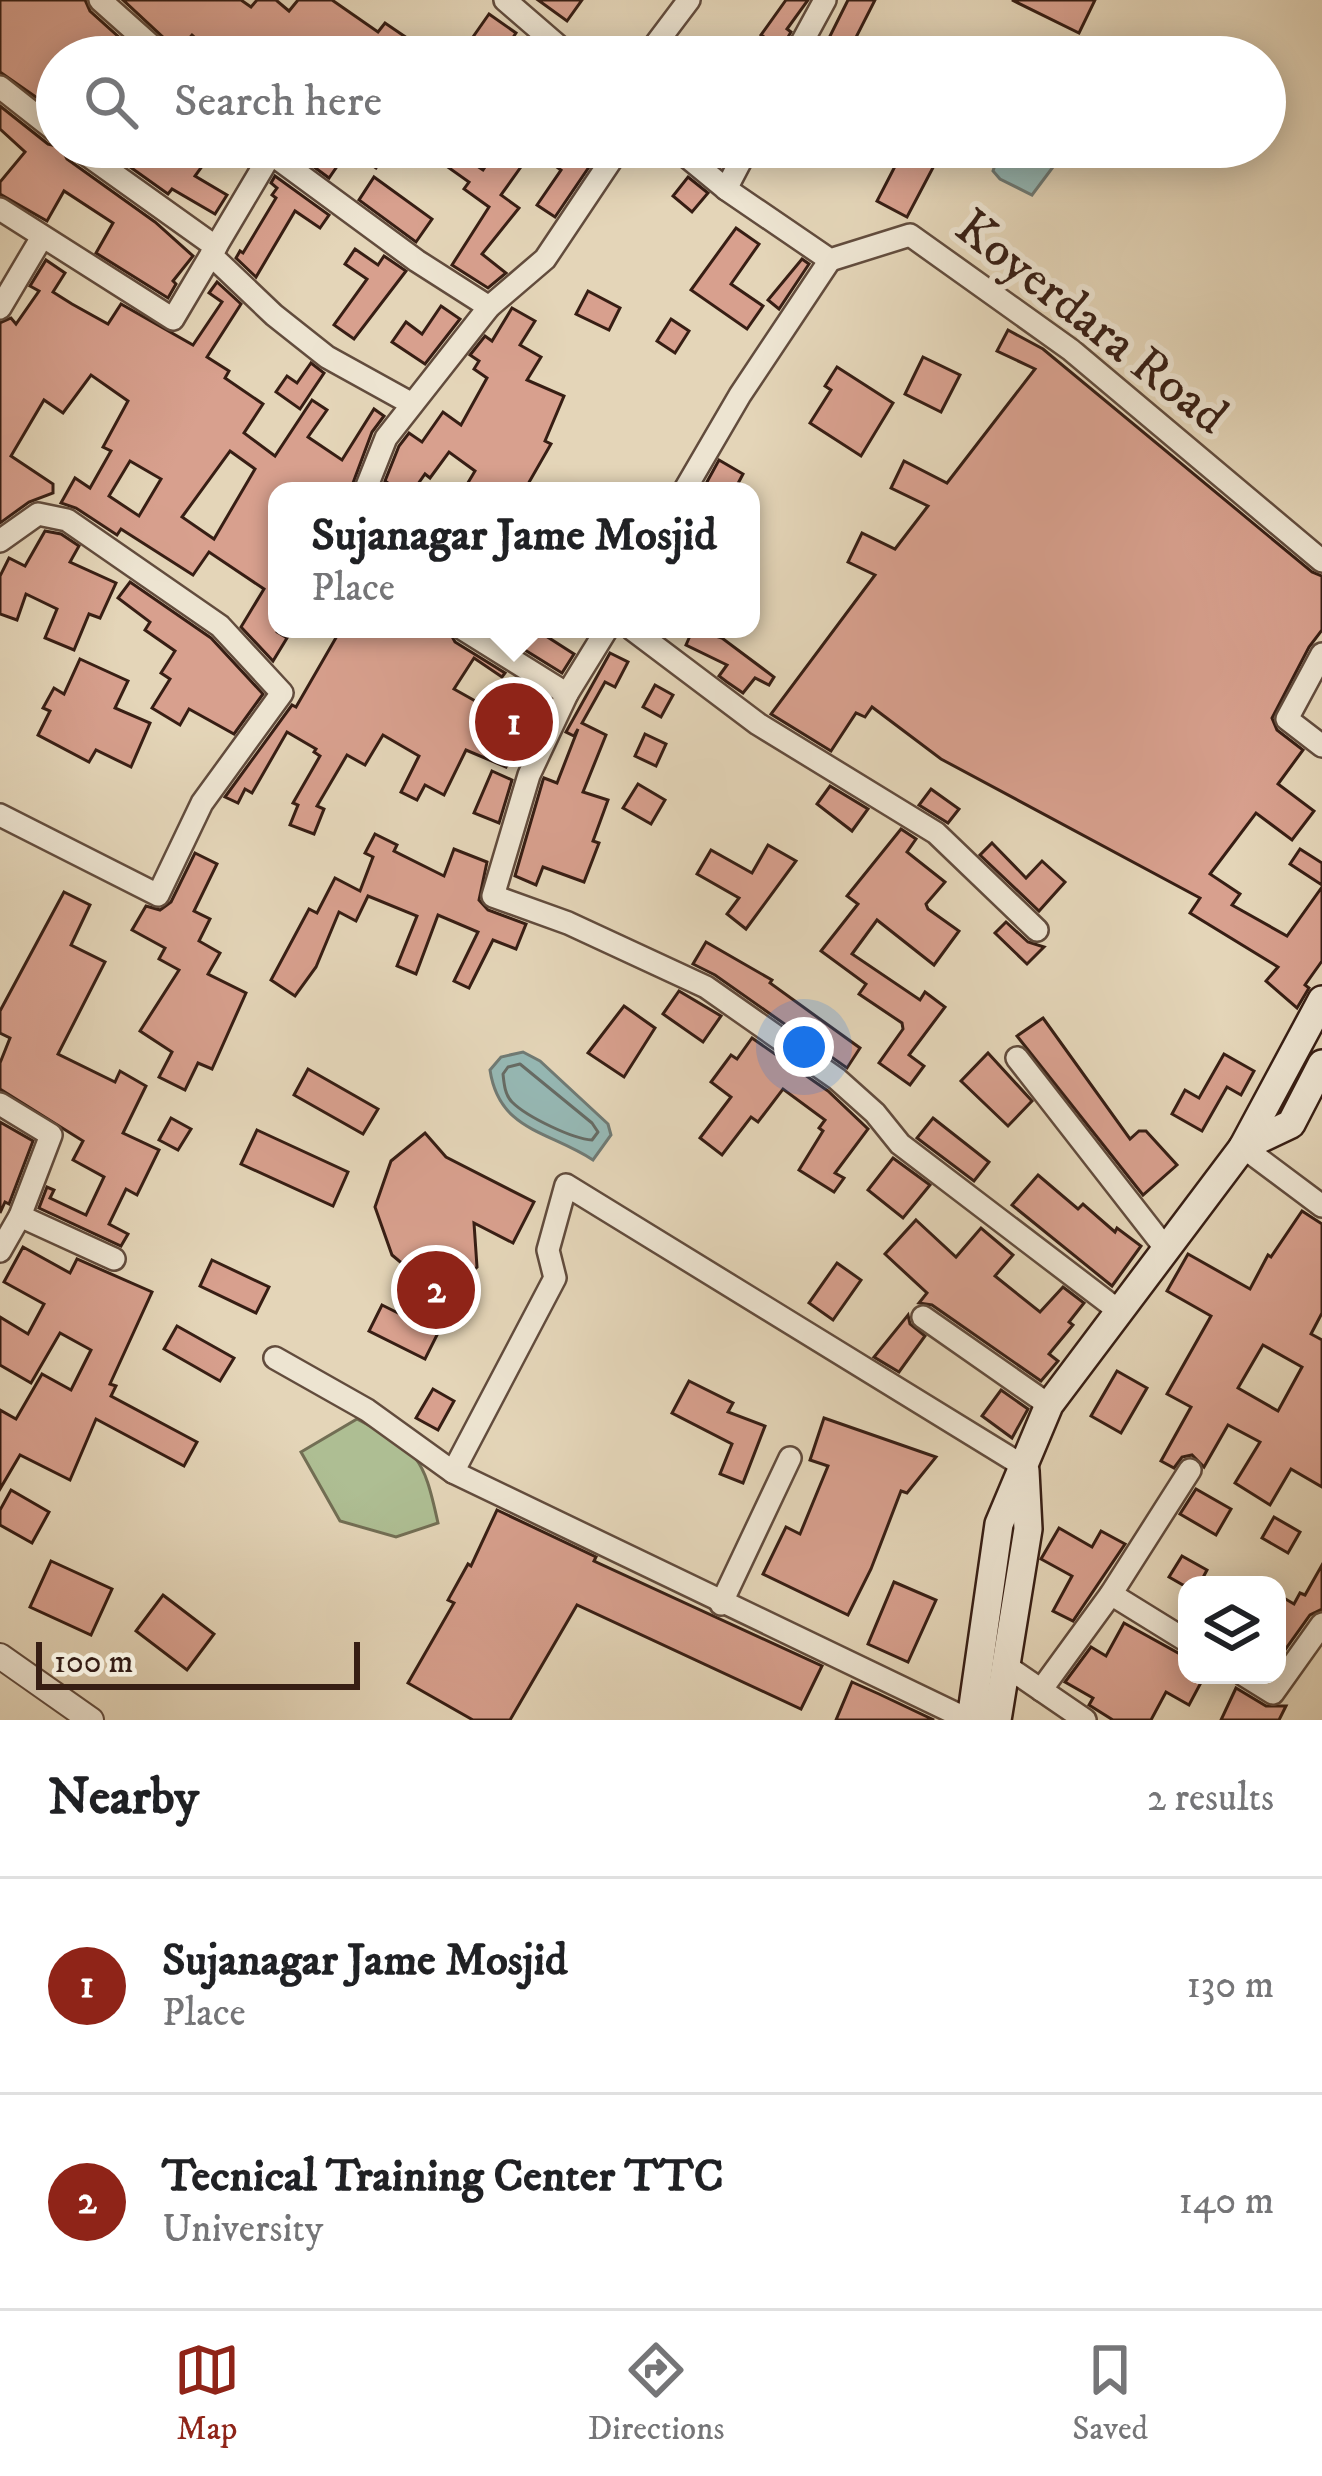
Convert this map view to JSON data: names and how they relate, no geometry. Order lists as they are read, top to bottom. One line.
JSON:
{"streets":{"street":["Koyerdara Road"]},"scale_bar":"100 m","page":{"search":"Search here","popup":["Sujanagar Jame Mosjid","Place"],"pins":["1","2"],"scale":"100 m","heading":["Nearby","2 results"],"list":[{"mark":"1","name":"Sujanagar Jame Mosjid","note":"Place","value":"130 m"},{"mark":"2","name":"Tecnical Training Center TTC","note":"University","value":"140 m"}],"nav":["Map","Directions","Saved"]}}
